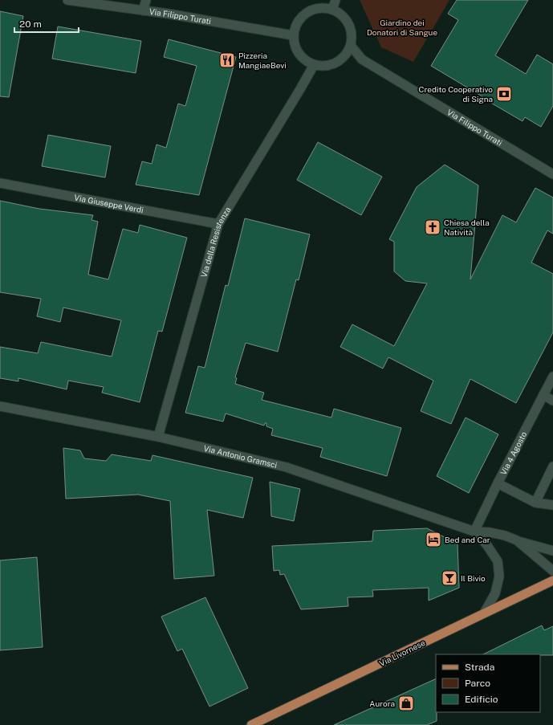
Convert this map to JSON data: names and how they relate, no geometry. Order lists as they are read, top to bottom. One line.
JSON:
{"streets":{"main road":["Via Livornese"],"street":["Via Filippo Turati","Via Giuseppe Verdi","Via della Resistenza","Via 4 Agosto","Via Antonio Gramsci"]},"crossings":[["Via Filippo Turati","Via della Resistenza"],["Via Giuseppe Verdi","Via della Resistenza"],["Via della Resistenza","Via Antonio Gramsci"],["Via 4 Agosto","Via Antonio Gramsci"]],"parks":["Giardino dei Donatori di Sangue"],"places":{"restaurant":["Pizzeria MangiaeBevi"],"bank":["Credito Cooperativo di Signa"],"church":["Chiesa della Natività"],"hotel":["Bed and Car"],"bar":["Il Bivio"],"shop":["Aurora"]},"legend":["Strada","Parco","Edificio"],"scale_bar":"20 m"}
